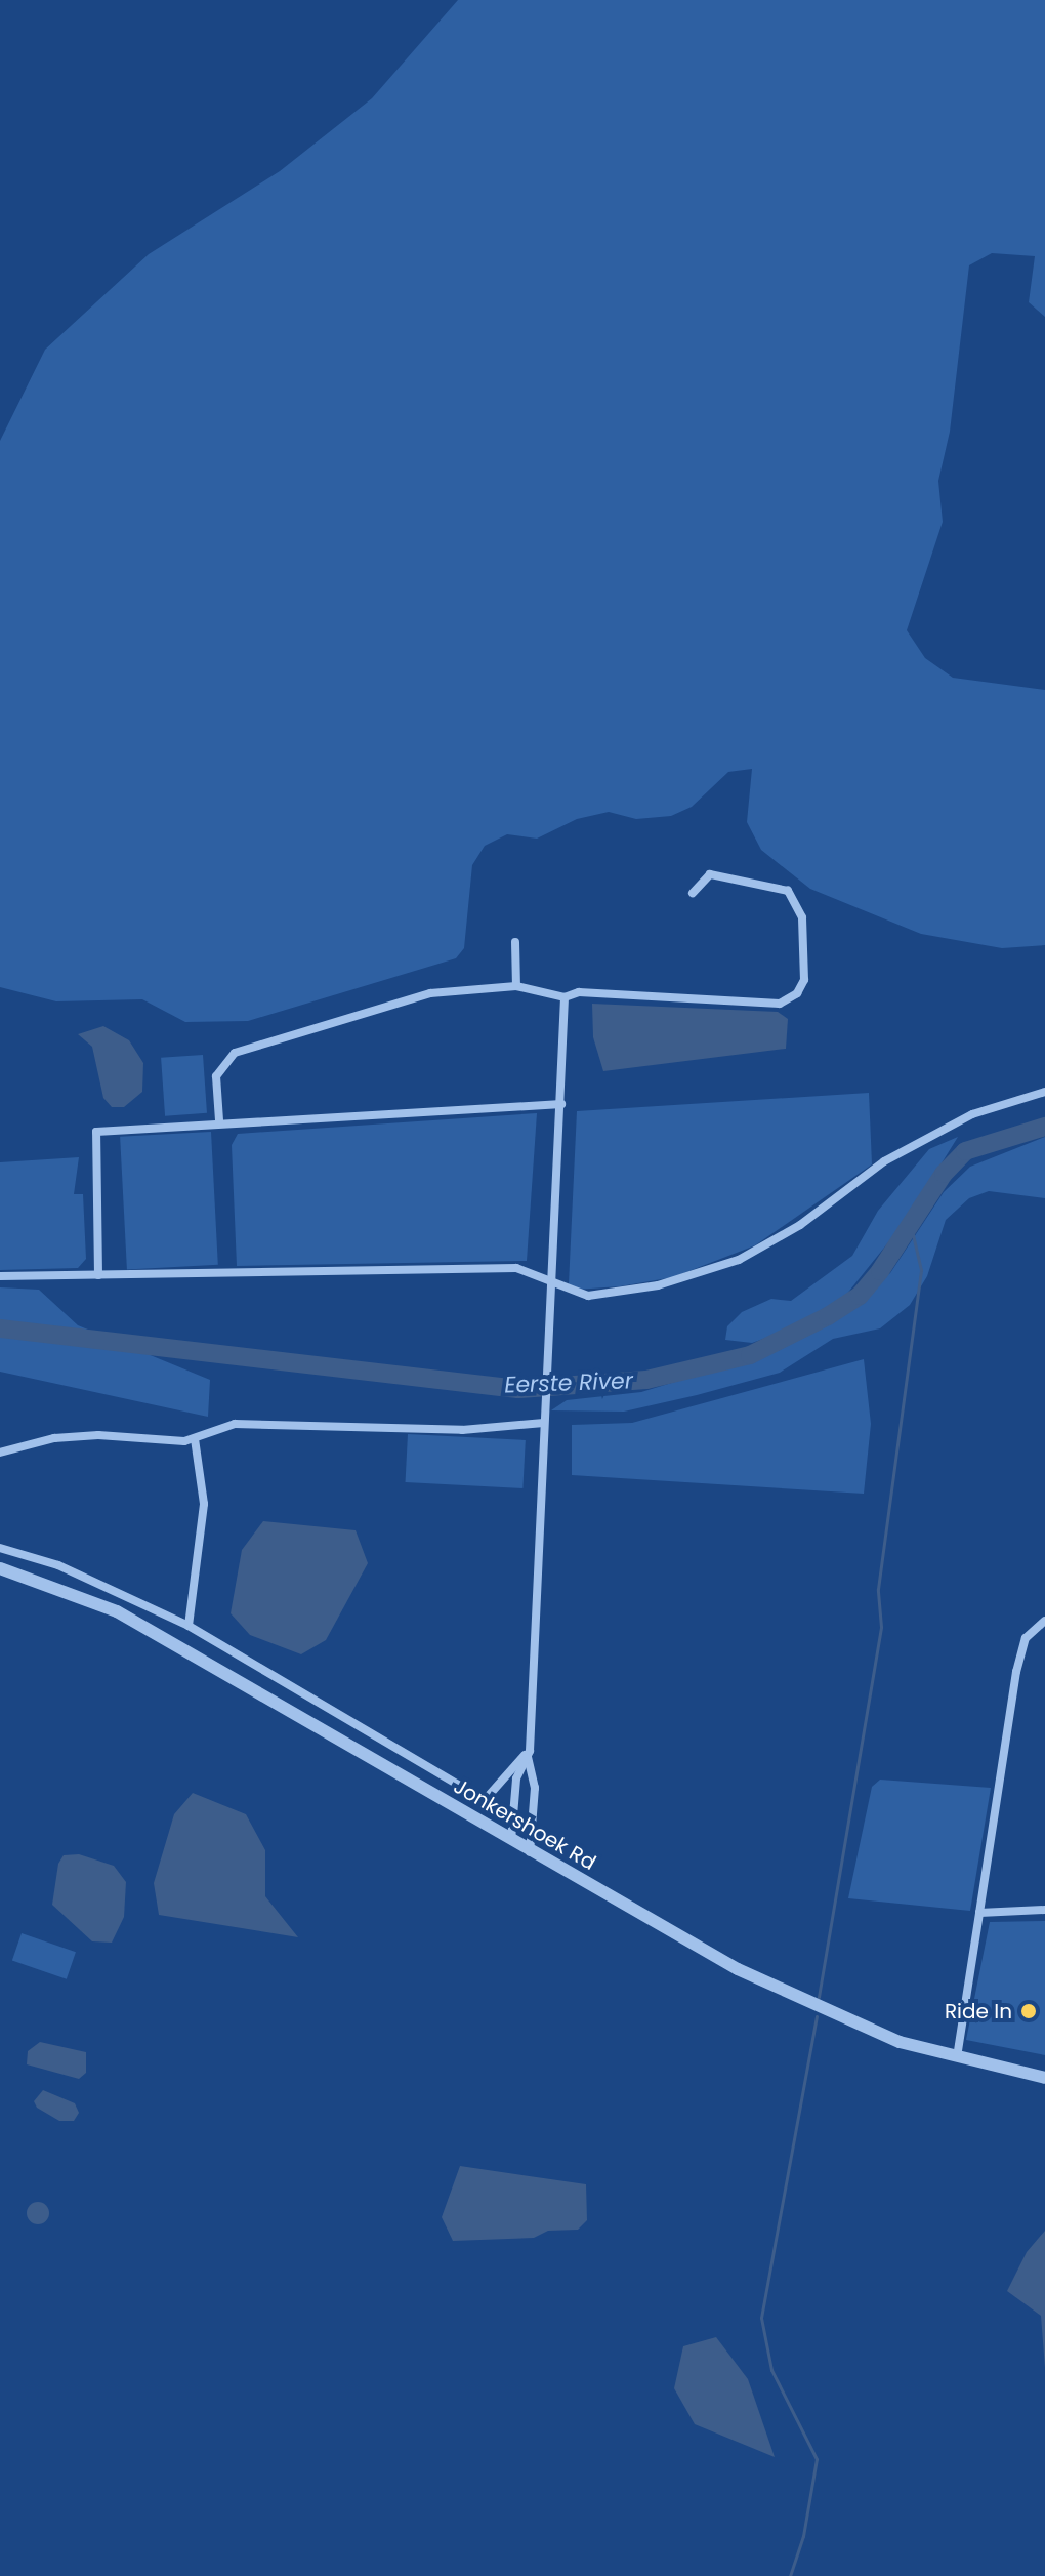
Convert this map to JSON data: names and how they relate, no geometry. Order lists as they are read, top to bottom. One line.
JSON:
{"streets":{"street":["Jonkershoek Rd"]},"water":["Eerste River"],"places":["Ride In"]}
